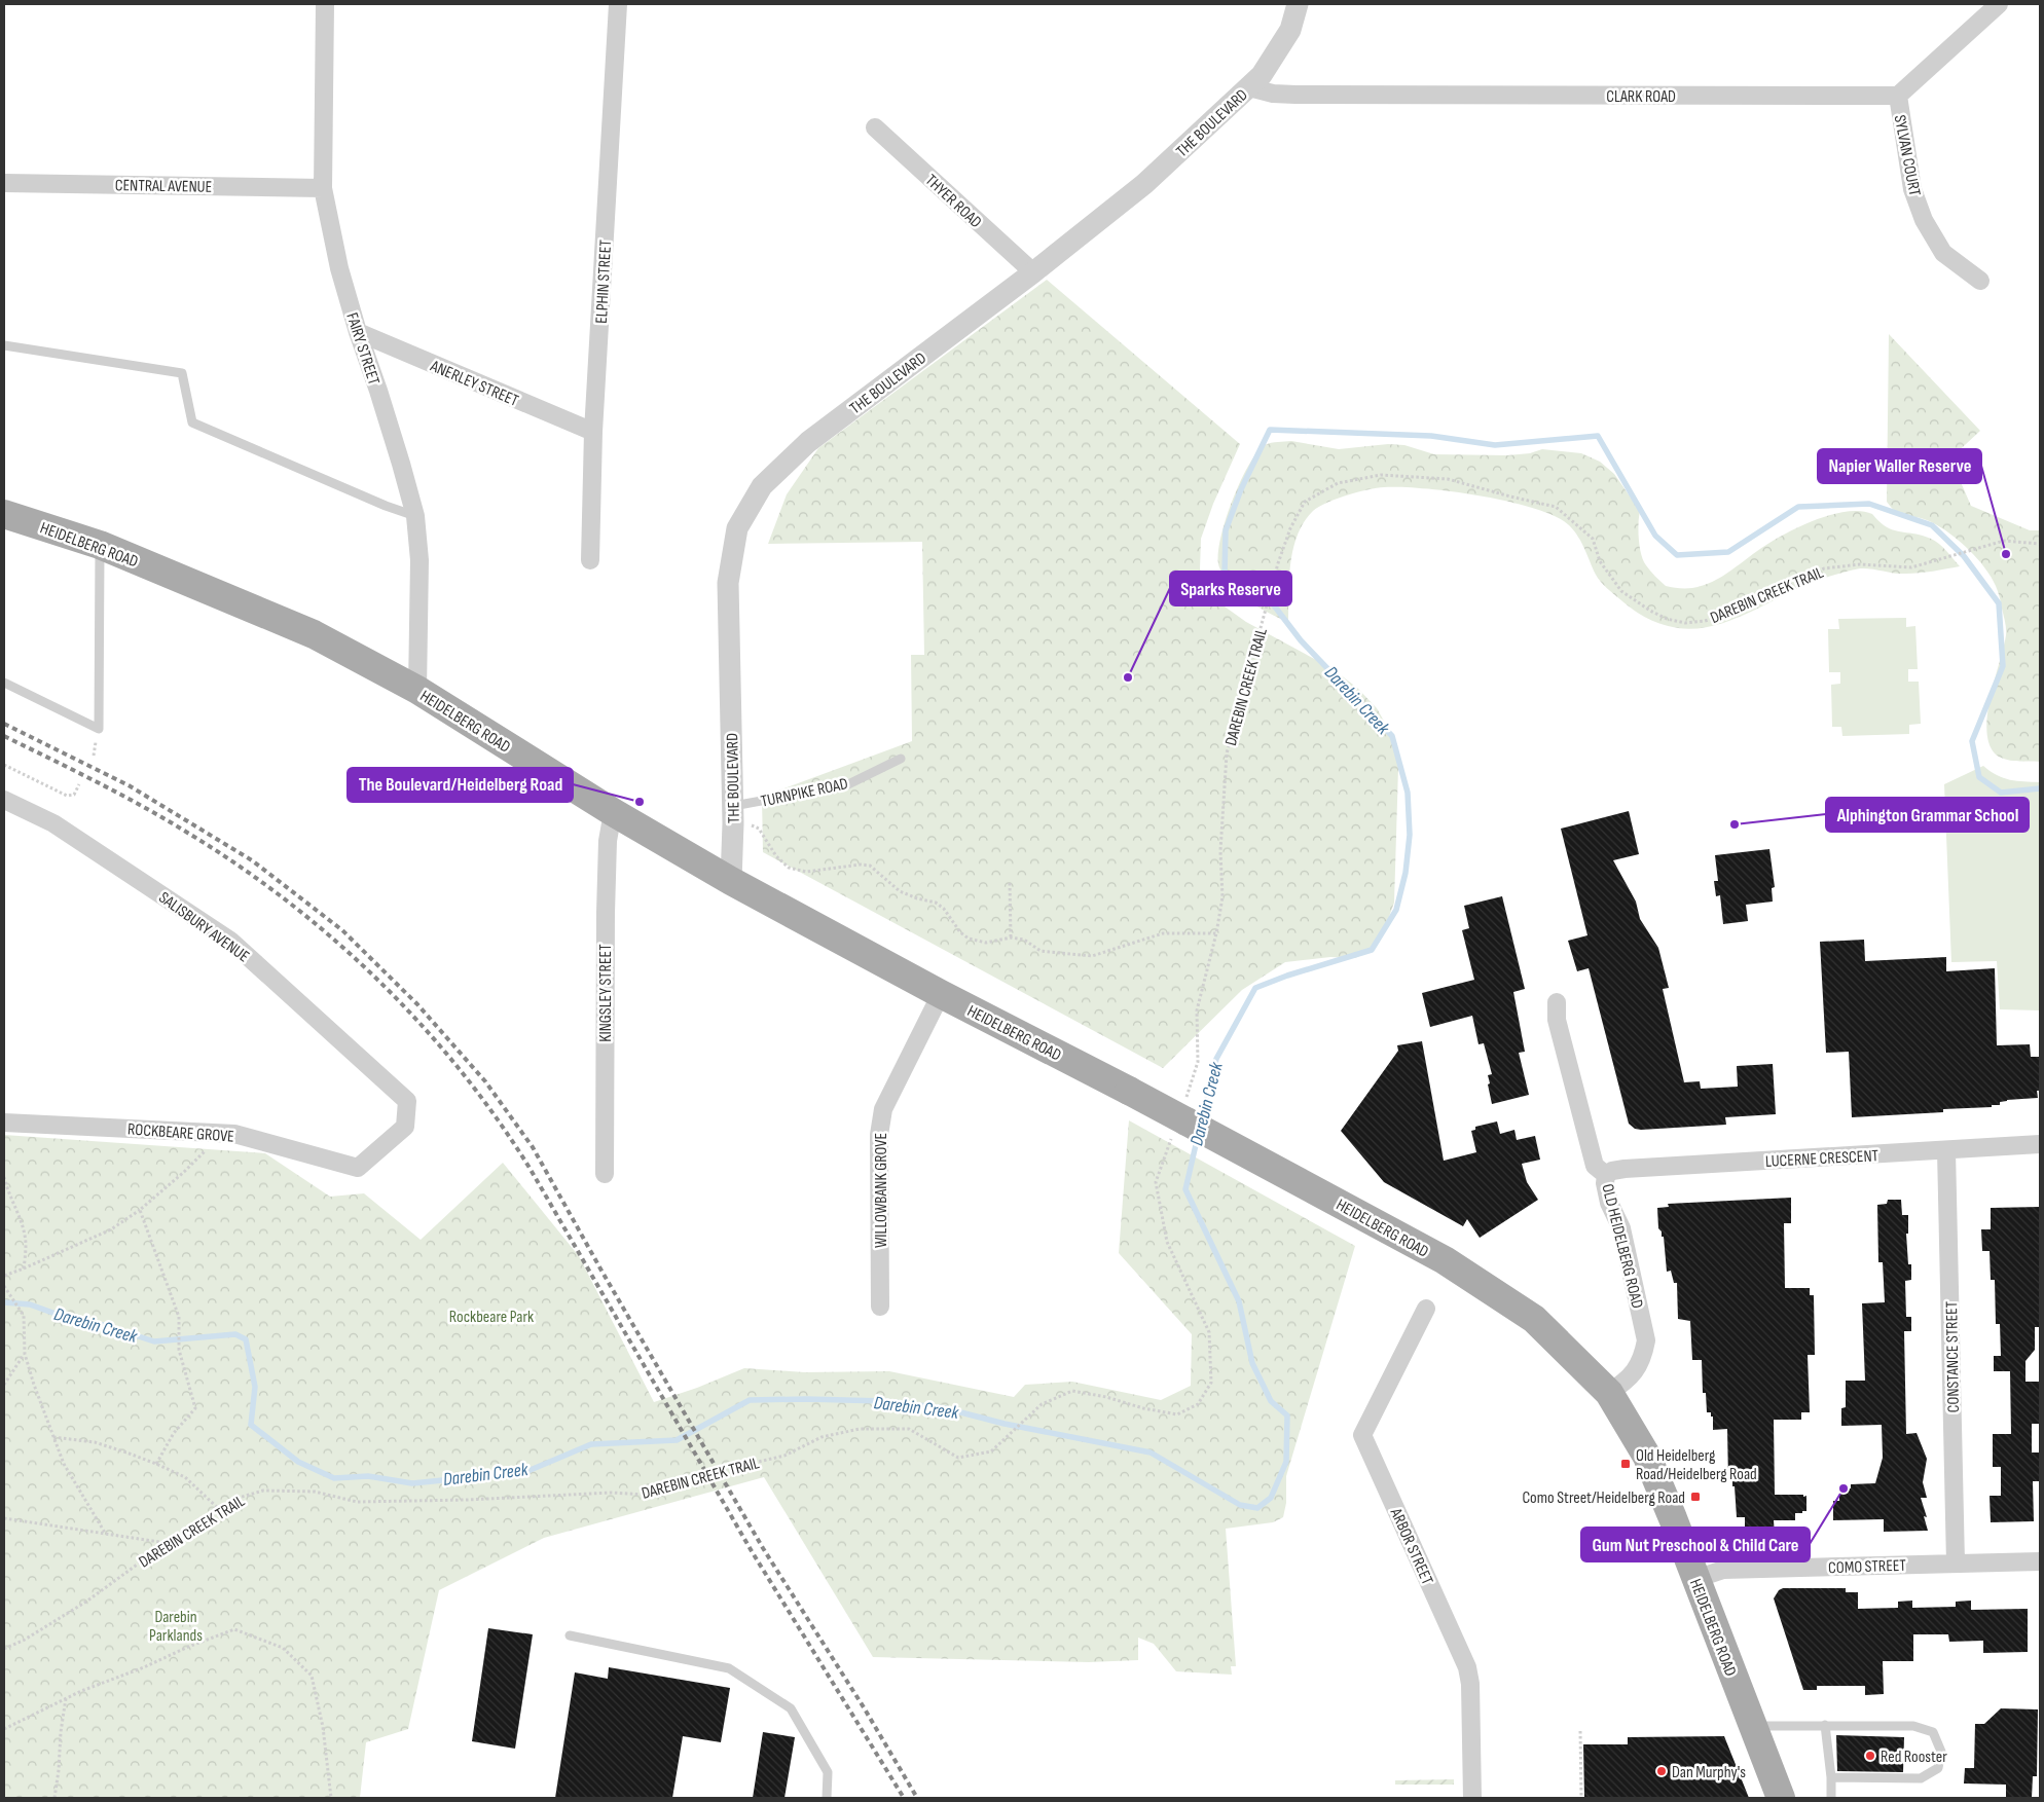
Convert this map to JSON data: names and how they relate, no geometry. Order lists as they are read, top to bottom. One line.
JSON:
{"streets":{"main road":["HEIDELBERG ROAD"],"street":["CLARK ROAD","THE BOULEVARD","SYLVAN COURT","CENTRAL AVENUE","THYER ROAD","ELPHIN STREET","FAIRY STREET","ANERLEY STREET","SALISBURY AVENUE","KINGSLEY STREET","ROCKBEARE GROVE","LUCERNE CRESCENT","WILLOWBANK GROVE","OLD HEIDELBERG ROAD","CONSTANCE STREET","ARBOR STREET","COMO STREET"],"lane":["TURNPIKE ROAD"],"path":["DAREBIN CREEK TRAIL"]},"crossings":[["CLARK ROAD","THE BOULEVARD"],["CLARK ROAD","SYLVAN COURT"],["THE BOULEVARD","THYER ROAD"],["THE BOULEVARD","HEIDELBERG ROAD"],["THE BOULEVARD","TURNPIKE ROAD"],["CENTRAL AVENUE","FAIRY STREET"],["ELPHIN STREET","ANERLEY STREET"],["FAIRY STREET","ANERLEY STREET"],["FAIRY STREET","HEIDELBERG ROAD"],["HEIDELBERG ROAD","KINGSLEY STREET"],["HEIDELBERG ROAD","WILLOWBANK GROVE"],["HEIDELBERG ROAD","OLD HEIDELBERG ROAD"],["HEIDELBERG ROAD","COMO STREET"],["SALISBURY AVENUE","ROCKBEARE GROVE"],["LUCERNE CRESCENT","OLD HEIDELBERG ROAD"],["LUCERNE CRESCENT","CONSTANCE STREET"],["CONSTANCE STREET","COMO STREET"]],"water":["Darebin Creek"],"parks":["Rockbeare Park","Darebin Parklands"],"places":{"other":["Napier Waller Reserve","Sparks Reserve","The Boulevard/Heidelberg Road","Alphington Grammar School","Gum Nut Preschool & Child Care","Red Rooster","Dan Murphy's"],"transit":["Old Heidelberg Road/Heidelberg Road","Como Street/Heidelberg Road"]}}
